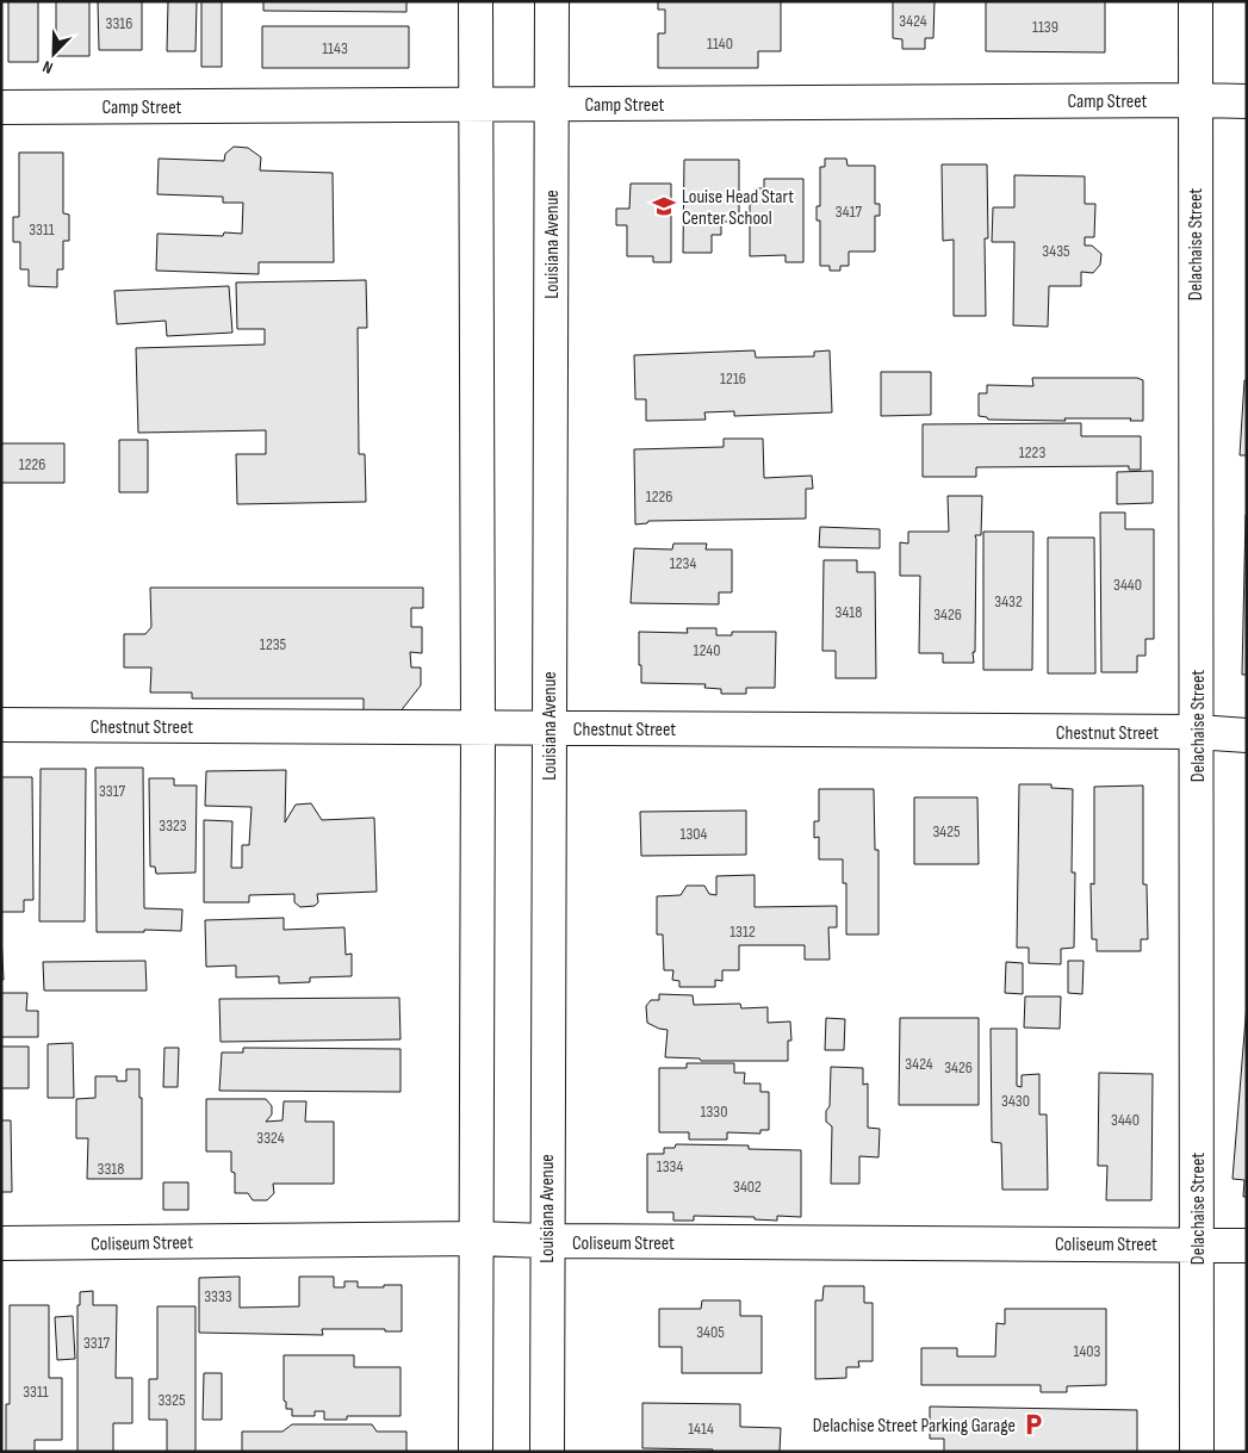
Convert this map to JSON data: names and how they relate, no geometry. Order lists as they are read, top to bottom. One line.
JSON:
{"streets":{"street":["Camp Street","Louisiana Avenue","Delachaise Street","Chestnut Street","Coliseum Street"]},"crossings":[["Camp Street","Louisiana Avenue"],["Camp Street","Delachaise Street"],["Louisiana Avenue","Chestnut Street"],["Louisiana Avenue","Coliseum Street"],["Delachaise Street","Chestnut Street"],["Delachaise Street","Coliseum Street"]],"places":{"school or university":["Louise Head Start Center School"],"parking":["Delachise Street Parking Garage"]},"house_numbers":["3424","3316","1139","1140","1143","3417","3311","3435","1216","1223","1226","1226","1234","3440","3432","3418","3426","1235","1240","3317","3323","3425","1304","1312","3424","3426","3430","1330","3440","3324","1334","3318","3402","3333","3405","3317","1403","3311","3325","1414"],"north":"bottom left"}
